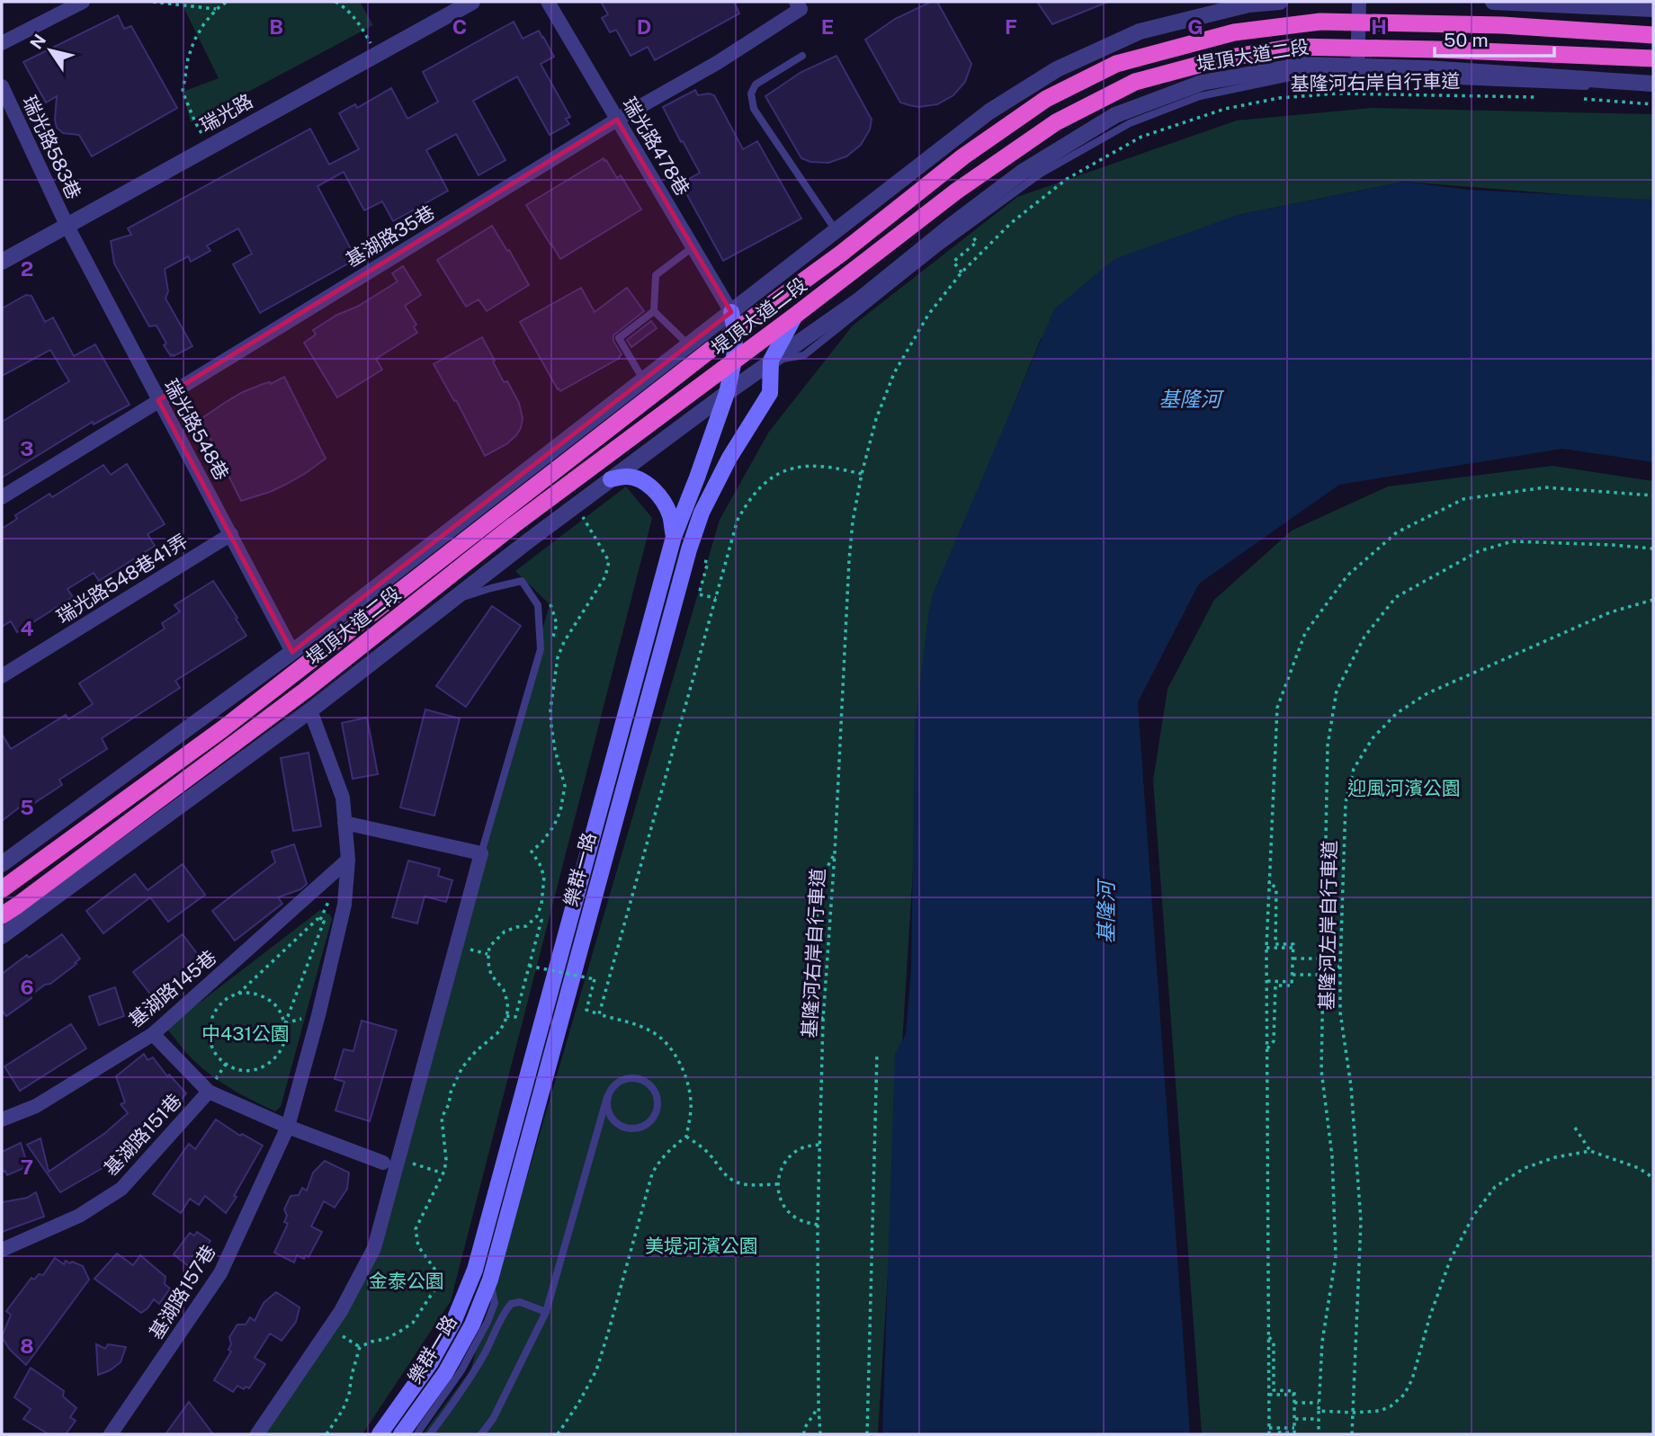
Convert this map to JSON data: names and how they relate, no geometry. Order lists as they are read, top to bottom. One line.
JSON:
{"streets":{"highway":["堤頂大道二段"],"main road":["樂群一路"],"street":["瑞光路","瑞光路478巷","瑞光路583巷","基湖路35巷","瑞光路548巷","瑞光路548巷41弄","基湖路145巷","基湖路151巷","基湖路157巷"],"path":["基隆河右岸自行車道","基隆河左岸自行車道"]},"crossings":[["堤頂大道二段","瑞光路478巷"],["堤頂大道二段","瑞光路548巷"],["堤頂大道二段","樂群一路"],["堤頂大道二段","基湖路157巷"],["瑞光路","瑞光路583巷"],["瑞光路","瑞光路548巷"],["瑞光路478巷","基湖路35巷"],["瑞光路478巷","樂群一路"],["瑞光路583巷","瑞光路548巷"],["基湖路35巷","瑞光路548巷"],["瑞光路548巷","瑞光路548巷41弄"],["基湖路145巷","基湖路157巷"]],"water":["基隆河"],"parks":["迎風河濱公園","中431公園","美堤河濱公園","金泰公園"],"scale_bar":"50 m","north":"top left","grid":{"columns":["B","C","D","E","F","G","H"],"rows":["2","3","4","5","6","7","8"]}}
